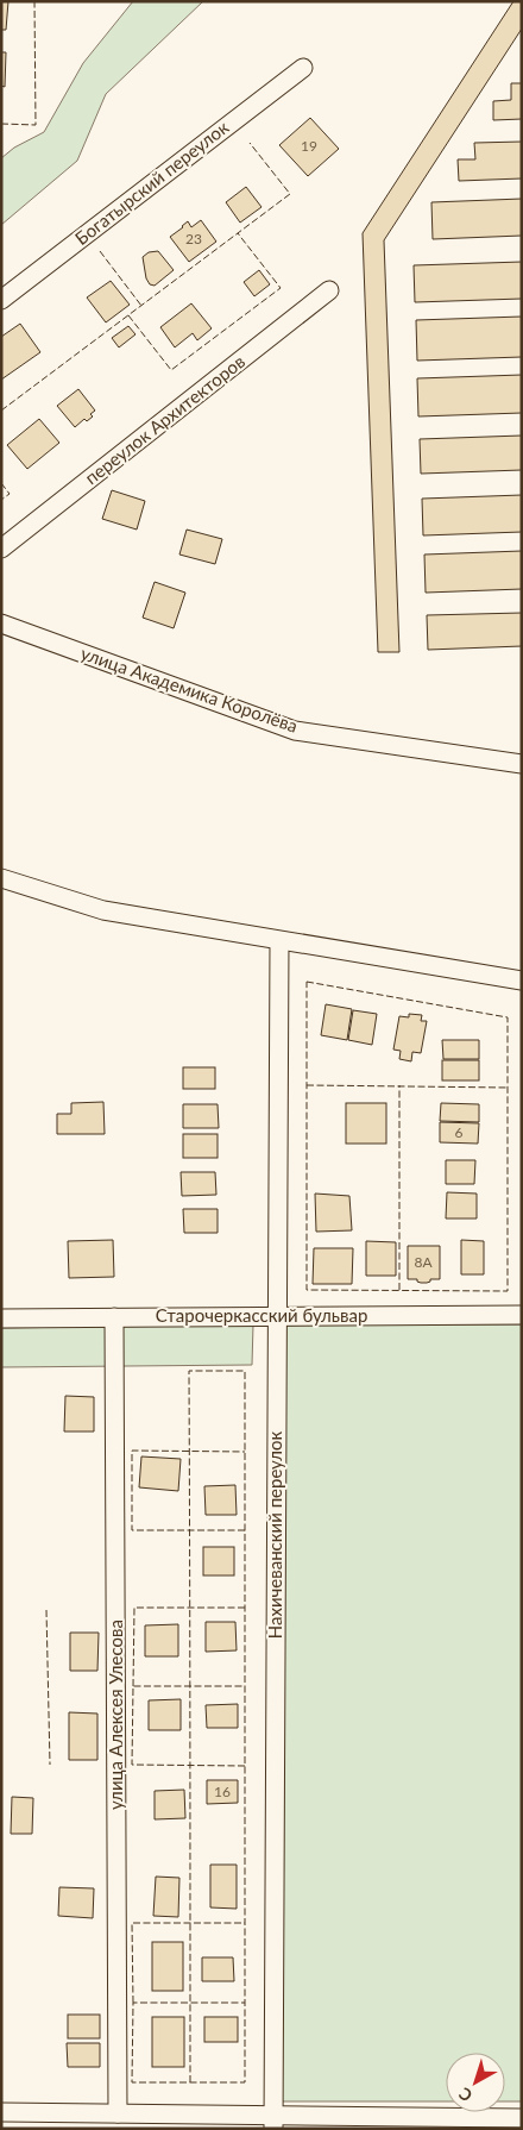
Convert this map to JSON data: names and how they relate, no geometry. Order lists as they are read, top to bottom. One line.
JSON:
{"streets":{"street":["Богатырский переулок","переулок Архитекторов","улица Академика Королёва","Старочеркасский бульвар","Нахичеванский переулок","улица Алексея Улесова"]},"crossings":[["Старочеркасский бульвар","Нахичеванский переулок"],["Старочеркасский бульвар","улица Алексея Улесова"]],"house_numbers":["19","23","6","8А","16"],"north":"bottom left"}
